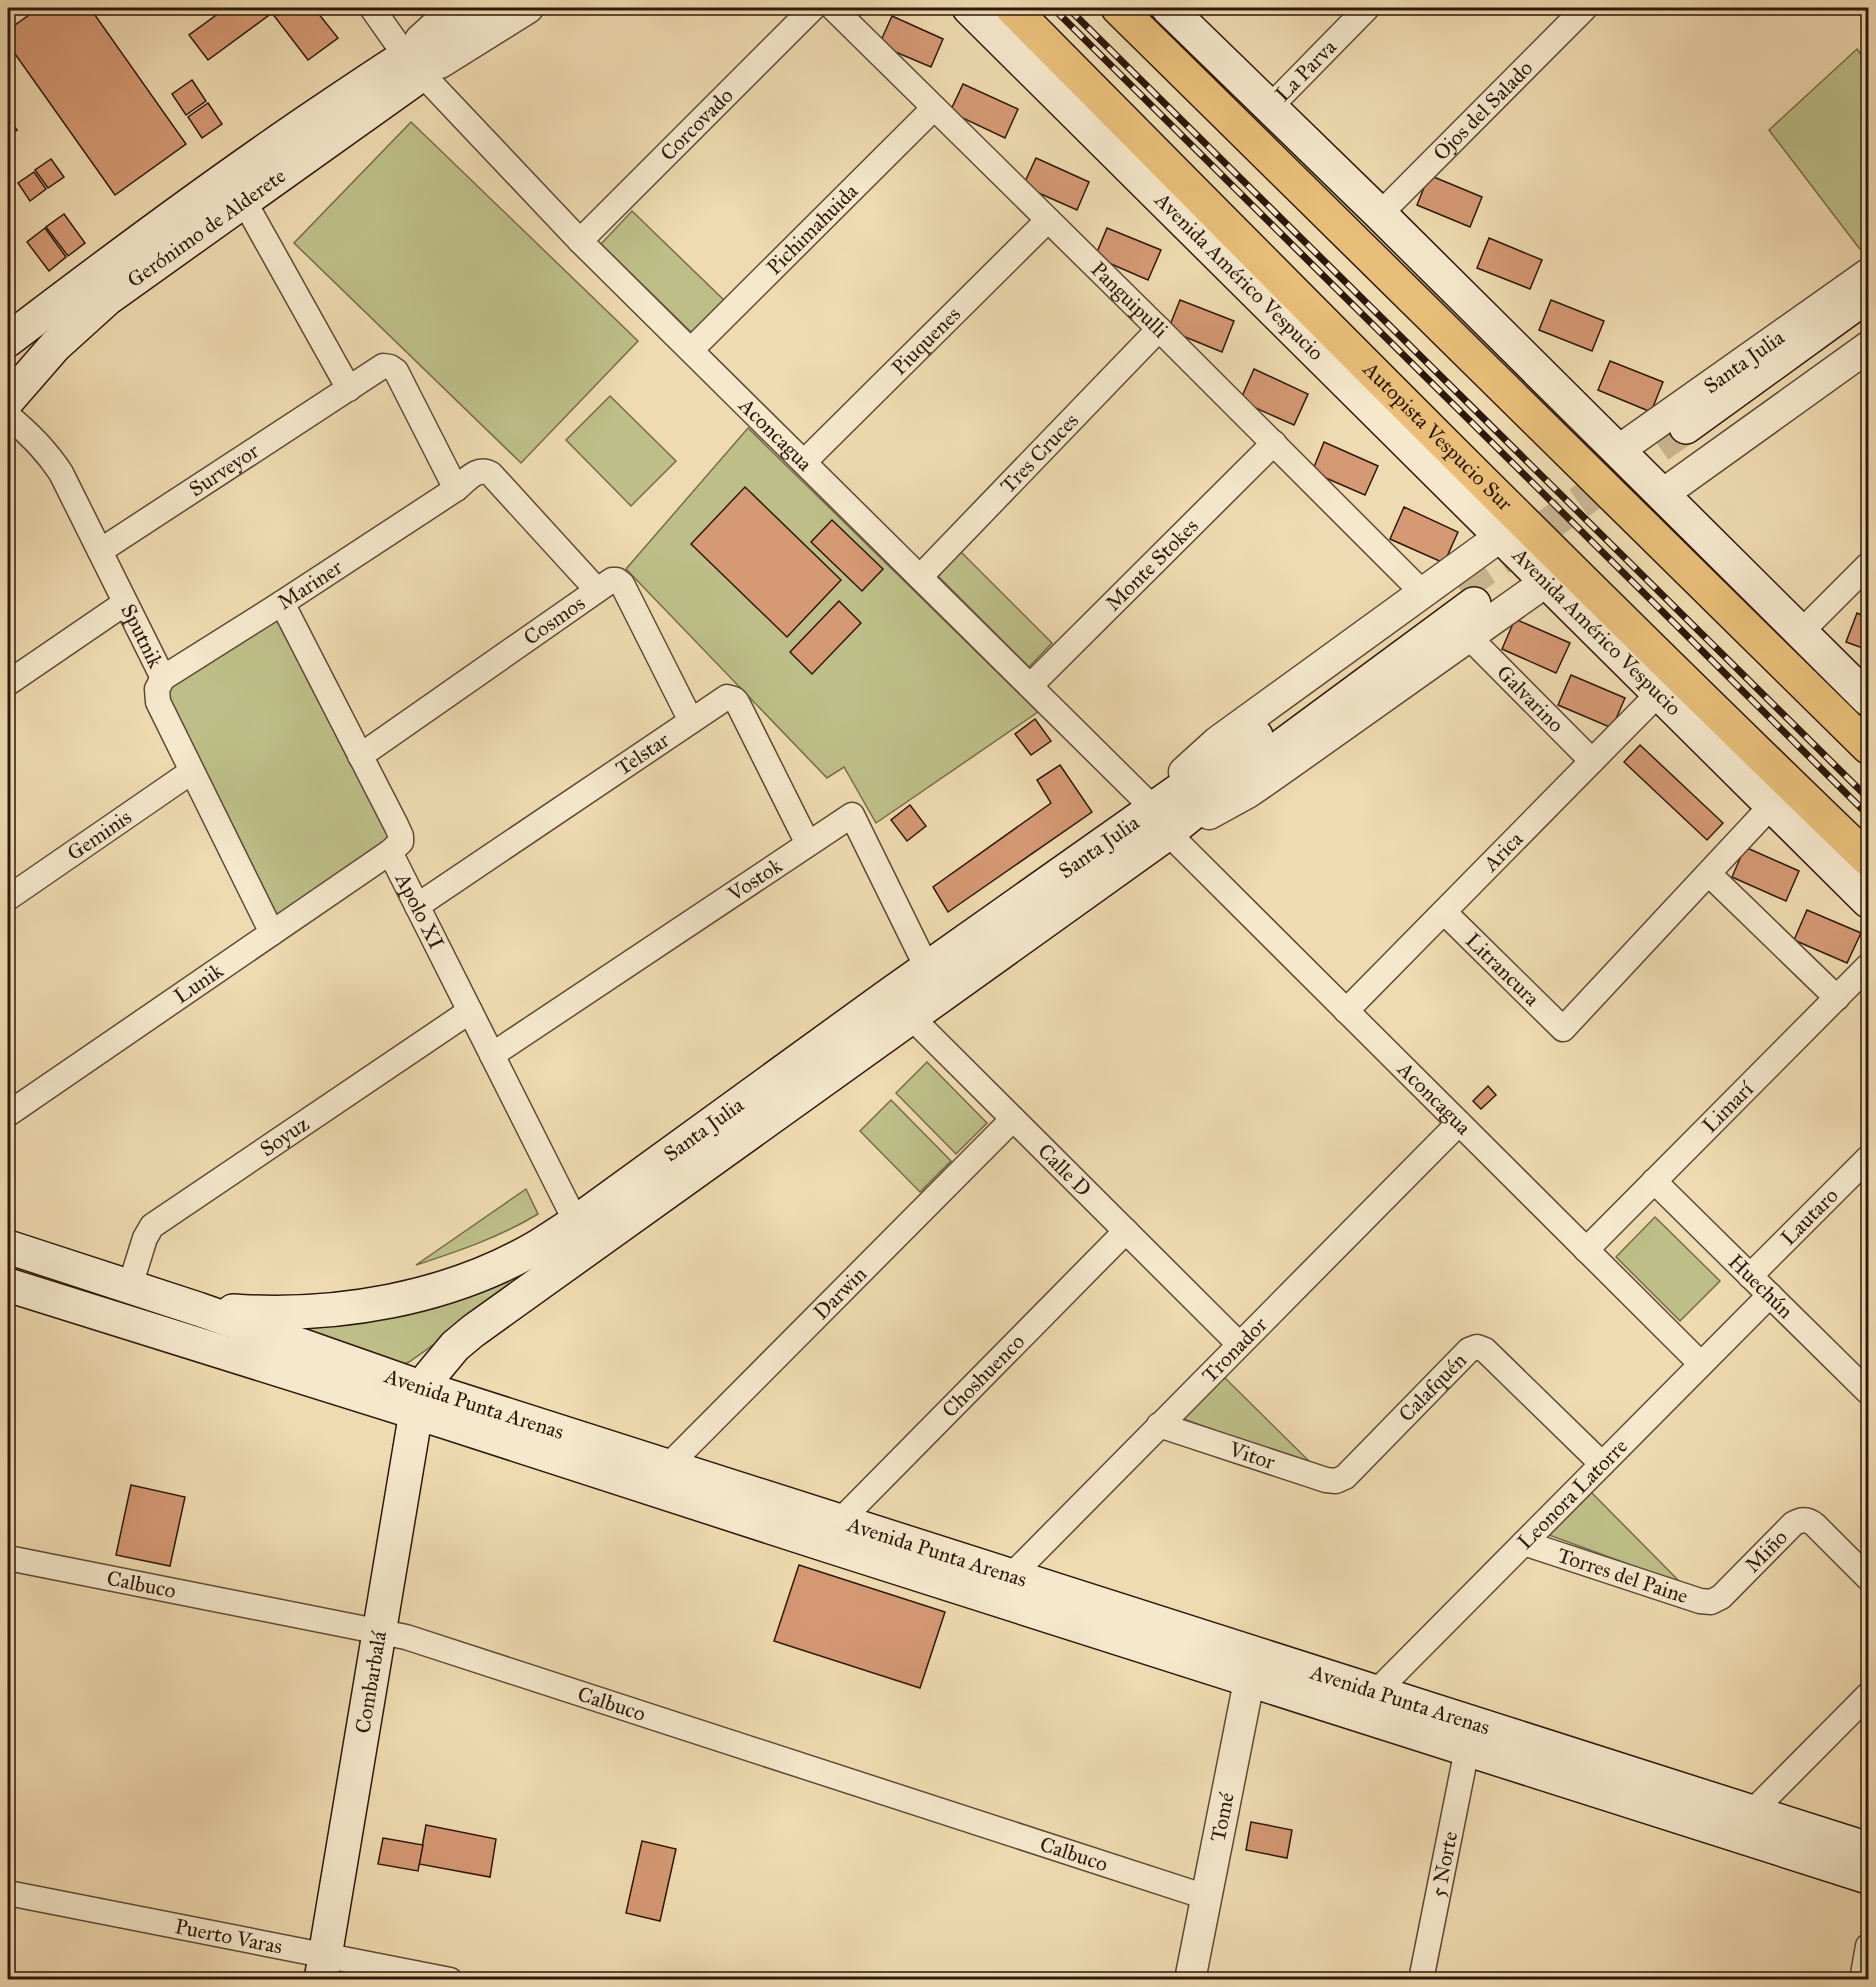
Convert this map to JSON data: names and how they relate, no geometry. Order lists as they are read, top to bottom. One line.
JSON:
{"streets":{"highway":["Autopista Vespucio Sur"],"main road":["Gerónimo de Alderete","Avenida Américo Vespucio","Santa Julia","Avenida Punta Arenas","Combarbalá"],"street":["La Parva","Ojos del Salado","Corcovado","Pichimahuida","Panguipulli","Piuquenes","Aconcagua","Tres Cruces","Surveyor","Monte Stokes","Mariner","Cosmos","Sputnik","Galvarino","Telstar","Geminis","Arica","Vostok","Apolo XI","Litrancura","Lunik","Limarí","Soyuz","Calle D","Lautaro","Huechún","Darwin","Tronador","Choshuenco","Calafquén","Vitor","Leonora Latorre","Miño","Torres del Paine","Calbuco","Tomé","5 Norte","Puerto Varas"]},"crossings":[["Corcovado","Aconcagua"],["Gerónimo de Alderete","Aconcagua"],["Pichimahuida","Panguipulli"],["Pichimahuida","Aconcagua"],["Avenida Américo Vespucio","Santa Julia"],["Avenida Américo Vespucio","Arica"],["Panguipulli","Piuquenes"],["Panguipulli","Santa Julia"],["Panguipulli","Tres Cruces"],["Panguipulli","Monte Stokes"],["Piuquenes","Aconcagua"],["Santa Julia","Aconcagua"],["Santa Julia","Galvarino"],["Santa Julia","Vostok"],["Santa Julia","Apolo XI"],["Santa Julia","Calle D"],["Santa Julia","Avenida Punta Arenas"],["Santa Julia","Combarbalá"],["Aconcagua","Tres Cruces"],["Aconcagua","Monte Stokes"],["Aconcagua","Arica"],["Aconcagua","Limarí"],["Aconcagua","Tronador"],["Aconcagua","Leonora Latorre"],["Surveyor","Mariner"],["Surveyor","Sputnik"],["Mariner","Cosmos"],["Mariner","Sputnik"],["Mariner","Apolo XI"],["Cosmos","Telstar"],["Cosmos","Apolo XI"],["Sputnik","Geminis"],["Sputnik","Lunik"],["Galvarino","Arica"],["Telstar","Vostok"],["Telstar","Apolo XI"],["Arica","Litrancura"],["Vostok","Apolo XI"],["Apolo XI","Lunik"],["Apolo XI","Soyuz"],["Limarí","Huechún"],["Soyuz","Avenida Punta Arenas"],["Calle D","Darwin"],["Calle D","Tronador"],["Calle D","Choshuenco"],["Lautaro","Huechún"],["Huechún","Leonora Latorre"],["Darwin","Avenida Punta Arenas"],["Tronador","Avenida Punta Arenas"],["Tronador","Vitor"],["Choshuenco","Avenida Punta Arenas"],["Calafquén","Vitor"],["Calafquén","Leonora Latorre"],["Avenida Punta Arenas","Leonora Latorre"],["Avenida Punta Arenas","Combarbalá"],["Avenida Punta Arenas","Tomé"],["Avenida Punta Arenas","5 Norte"],["Leonora Latorre","Torres del Paine"],["Miño","Torres del Paine"],["Calbuco","Combarbalá"],["Calbuco","Tomé"],["Combarbalá","Puerto Varas"]]}
